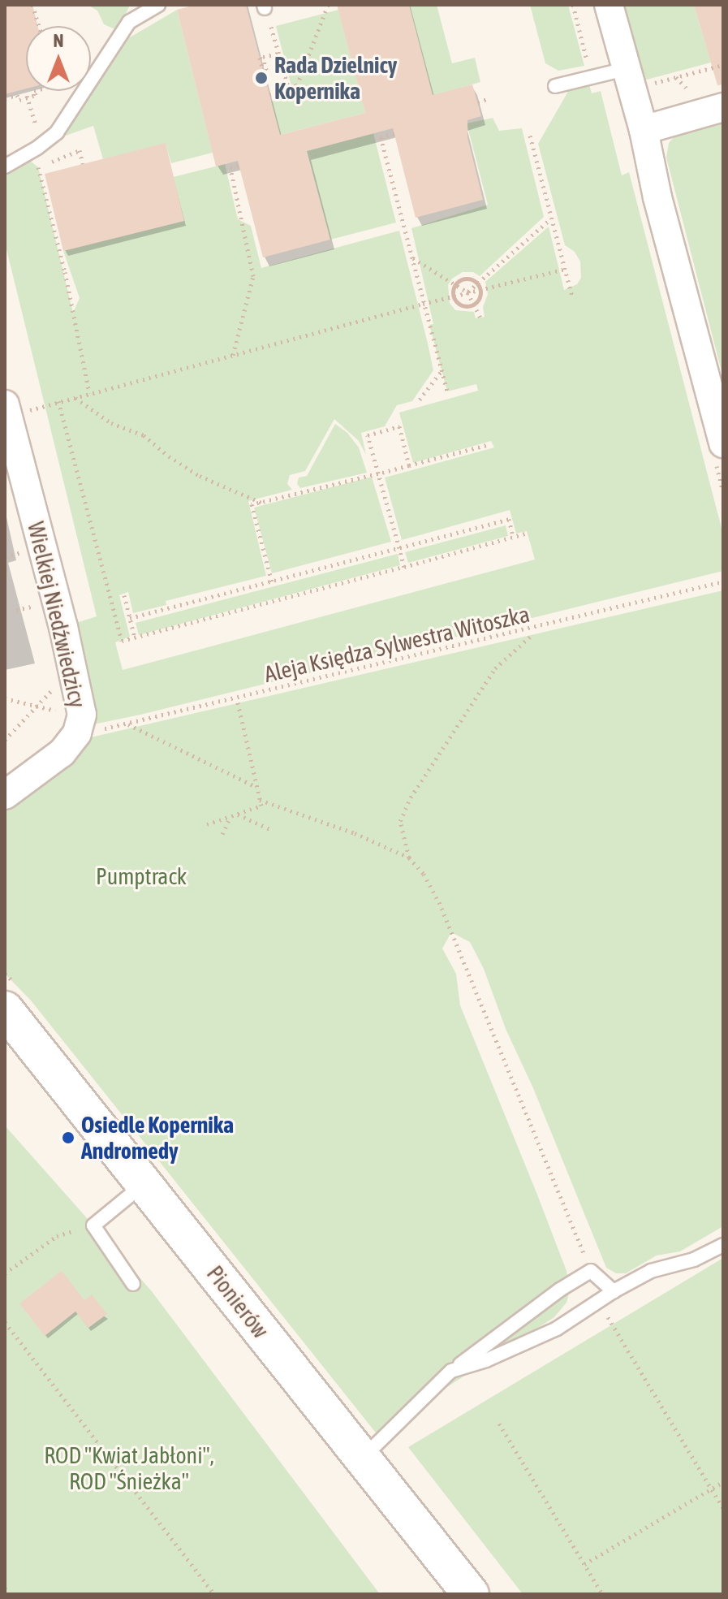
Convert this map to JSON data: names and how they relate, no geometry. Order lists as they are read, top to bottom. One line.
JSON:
{"streets":{"street":["Wielkiej Niedźwiedzicy","Pionierów"],"path":["Aleja Księdza Sylwestra Witoszka"]},"crossings":[["Wielkiej Niedźwiedzicy","Aleja Księdza Sylwestra Witoszka"]],"parks":["Pumptrack","ROD \"Kwiat Jabłoni\", ROD \"Śnieżka\""],"places":["Rada Dzielnicy Kopernika","Osiedle Kopernika Andromedy"],"north":"top"}
